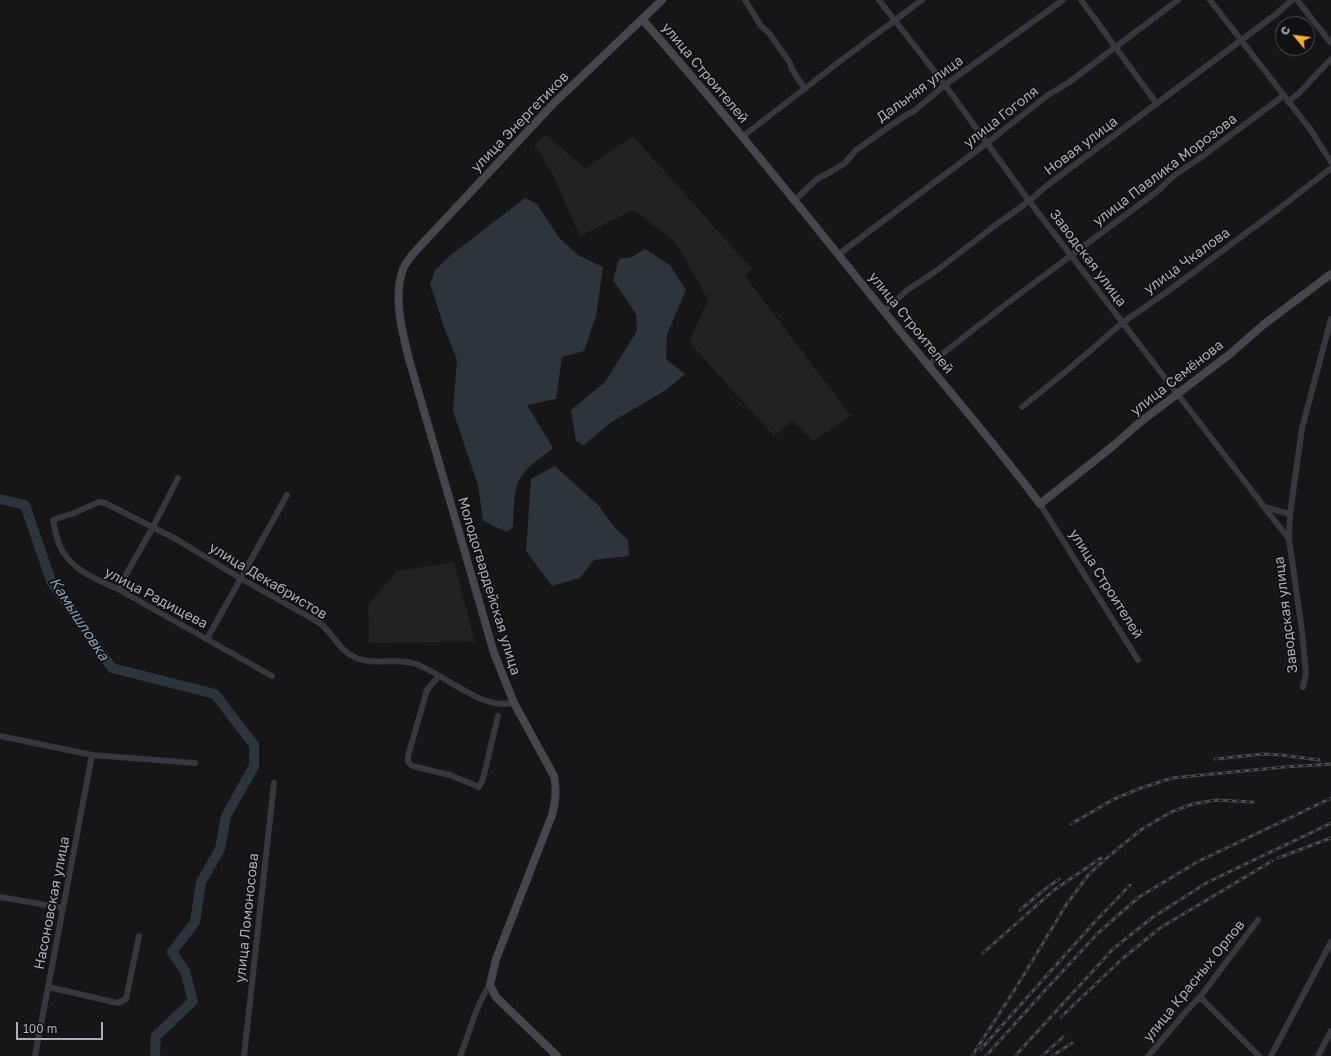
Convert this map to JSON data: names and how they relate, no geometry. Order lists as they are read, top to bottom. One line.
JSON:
{"streets":{"street":["улица Строителей","Дальняя улица","улица Гоголя","улица Энергетиков","Новая улица","улица Павлика Морозова","Заводская улица","улица Чкалова","улица Семёнова","улица Декабристов","Молодогвардейская улица","улица Радищева","Насоновская улица","улица Ломоносова","улица Красных Орлов"]},"crossings":[["улица Строителей","Дальняя улица"],["улица Строителей","улица Гоголя"],["улица Строителей","улица Энергетиков"],["улица Строителей","Новая улица"],["улица Строителей","улица Павлика Морозова"],["улица Строителей","улица Семёнова"],["Дальняя улица","Заводская улица"],["улица Гоголя","Заводская улица"],["улица Энергетиков","Молодогвардейская улица"],["Новая улица","Заводская улица"],["улица Павлика Морозова","Заводская улица"],["Заводская улица","улица Чкалова"],["Заводская улица","улица Семёнова"],["улица Декабристов","Молодогвардейская улица"],["улица Декабристов","улица Радищева"]],"water":["Камышловка"],"scale_bar":"100 m","north":"top left"}
